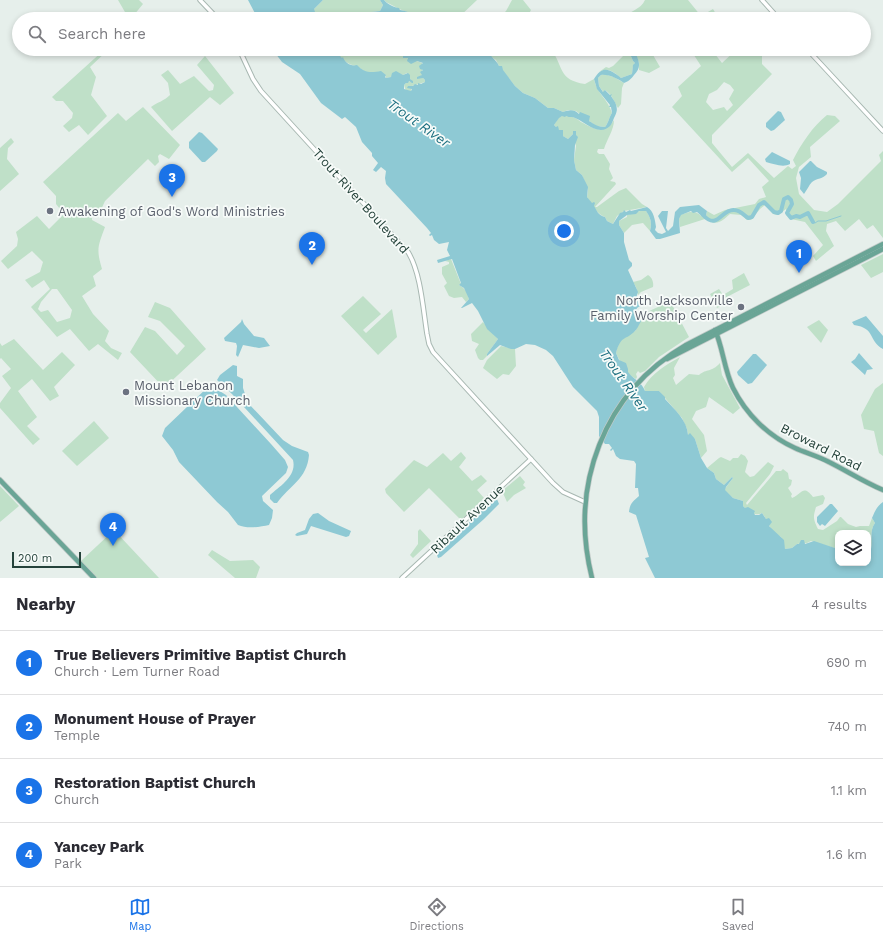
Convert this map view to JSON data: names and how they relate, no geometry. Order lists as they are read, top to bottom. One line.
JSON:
{"streets":{"main road":["Broward Road"],"street":["Trout River Boulevard","Ribault Avenue"]},"crossings":[["Trout River Boulevard","Ribault Avenue"]],"water":["Trout River"],"places":["Awakening of God's Word Ministries","North Jacksonville Family Worship Center","Mount Lebanon Missionary Church"],"scale_bar":"200 m","page":{"search":"Search here","pins":["3","2","1","4"],"scale":"200 m","heading":["Nearby","4 results"],"list":[{"mark":"1","name":"True Believers Primitive Baptist Church","note":"Church · Lem Turner Road","value":"690 m"},{"mark":"2","name":"Monument House of Prayer","note":"Temple","value":"740 m"},{"mark":"3","name":"Restoration Baptist Church","note":"Church","value":"1.1 km"},{"mark":"4","name":"Yancey Park","note":"Park","value":"1.6 km"}],"nav":["Map","Directions","Saved"]}}
